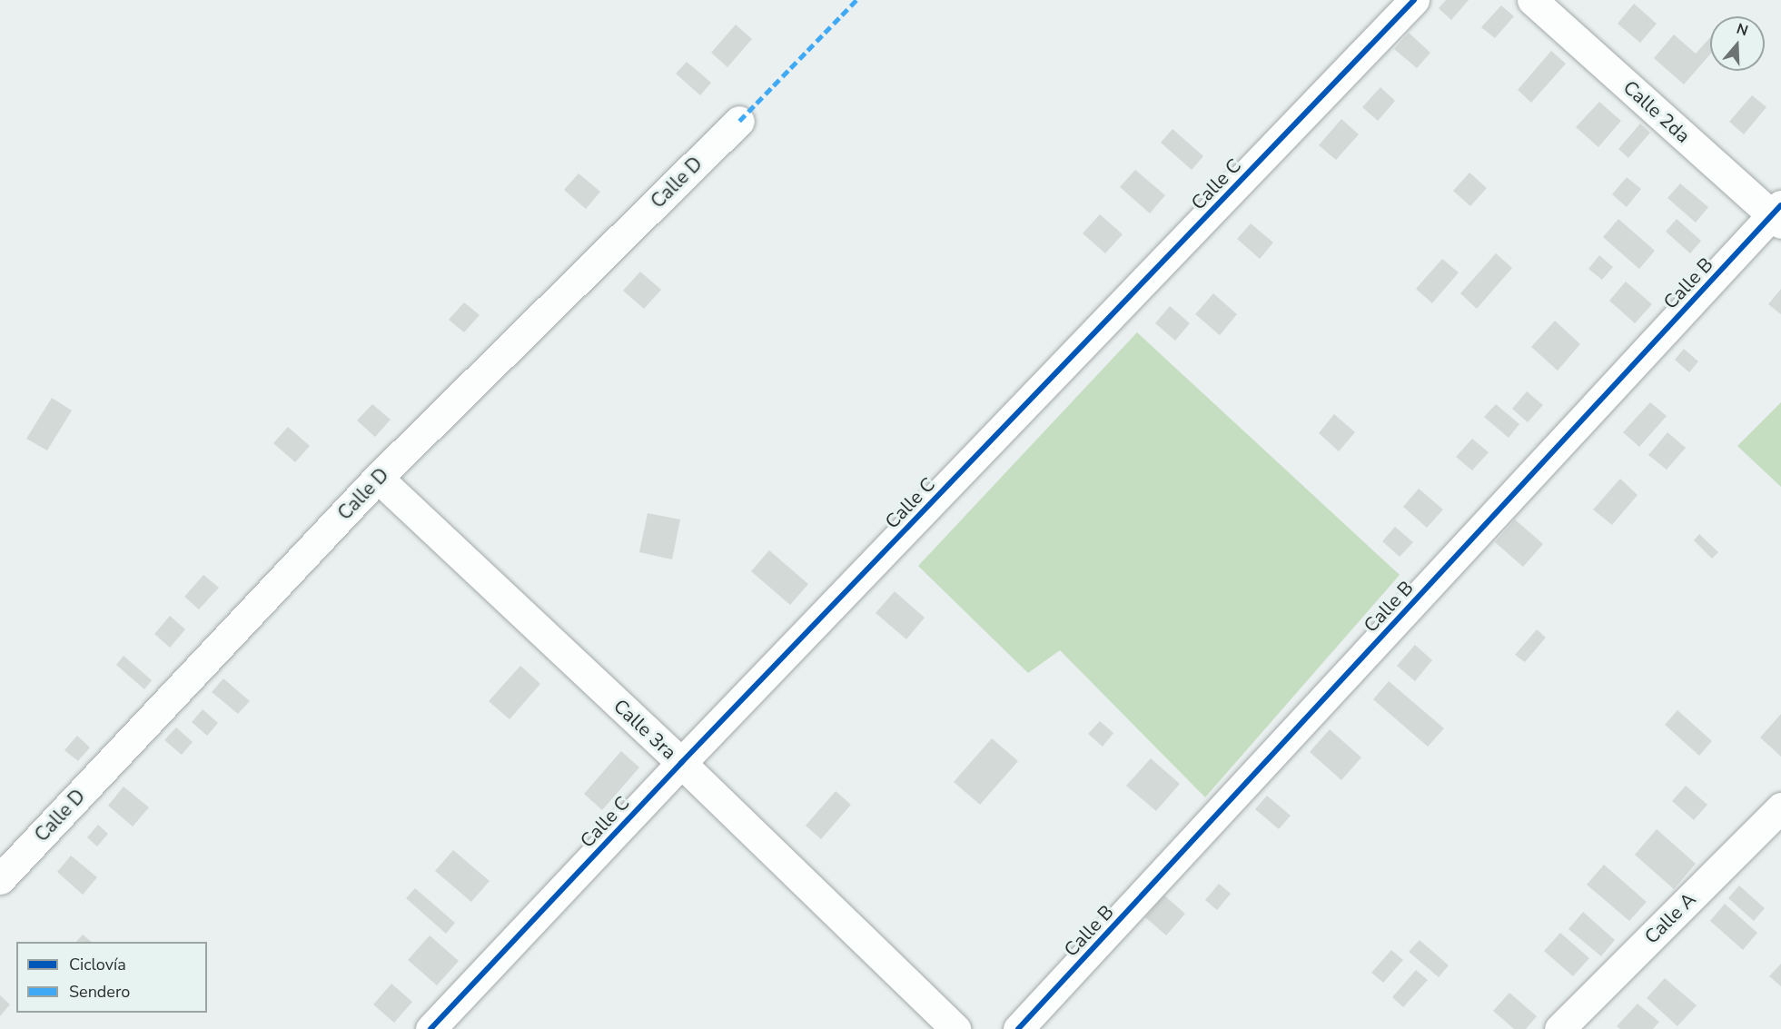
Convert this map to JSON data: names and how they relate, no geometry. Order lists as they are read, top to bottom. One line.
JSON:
{"streets":{"street":["Calle 2da","Calle D","Calle C","Calle B","Calle 3ra","Calle A"]},"crossings":[["Calle 2da","Calle B"],["Calle D","Calle 3ra"],["Calle C","Calle 3ra"]],"legend":["Ciclovía","Sendero"],"north":"top"}
